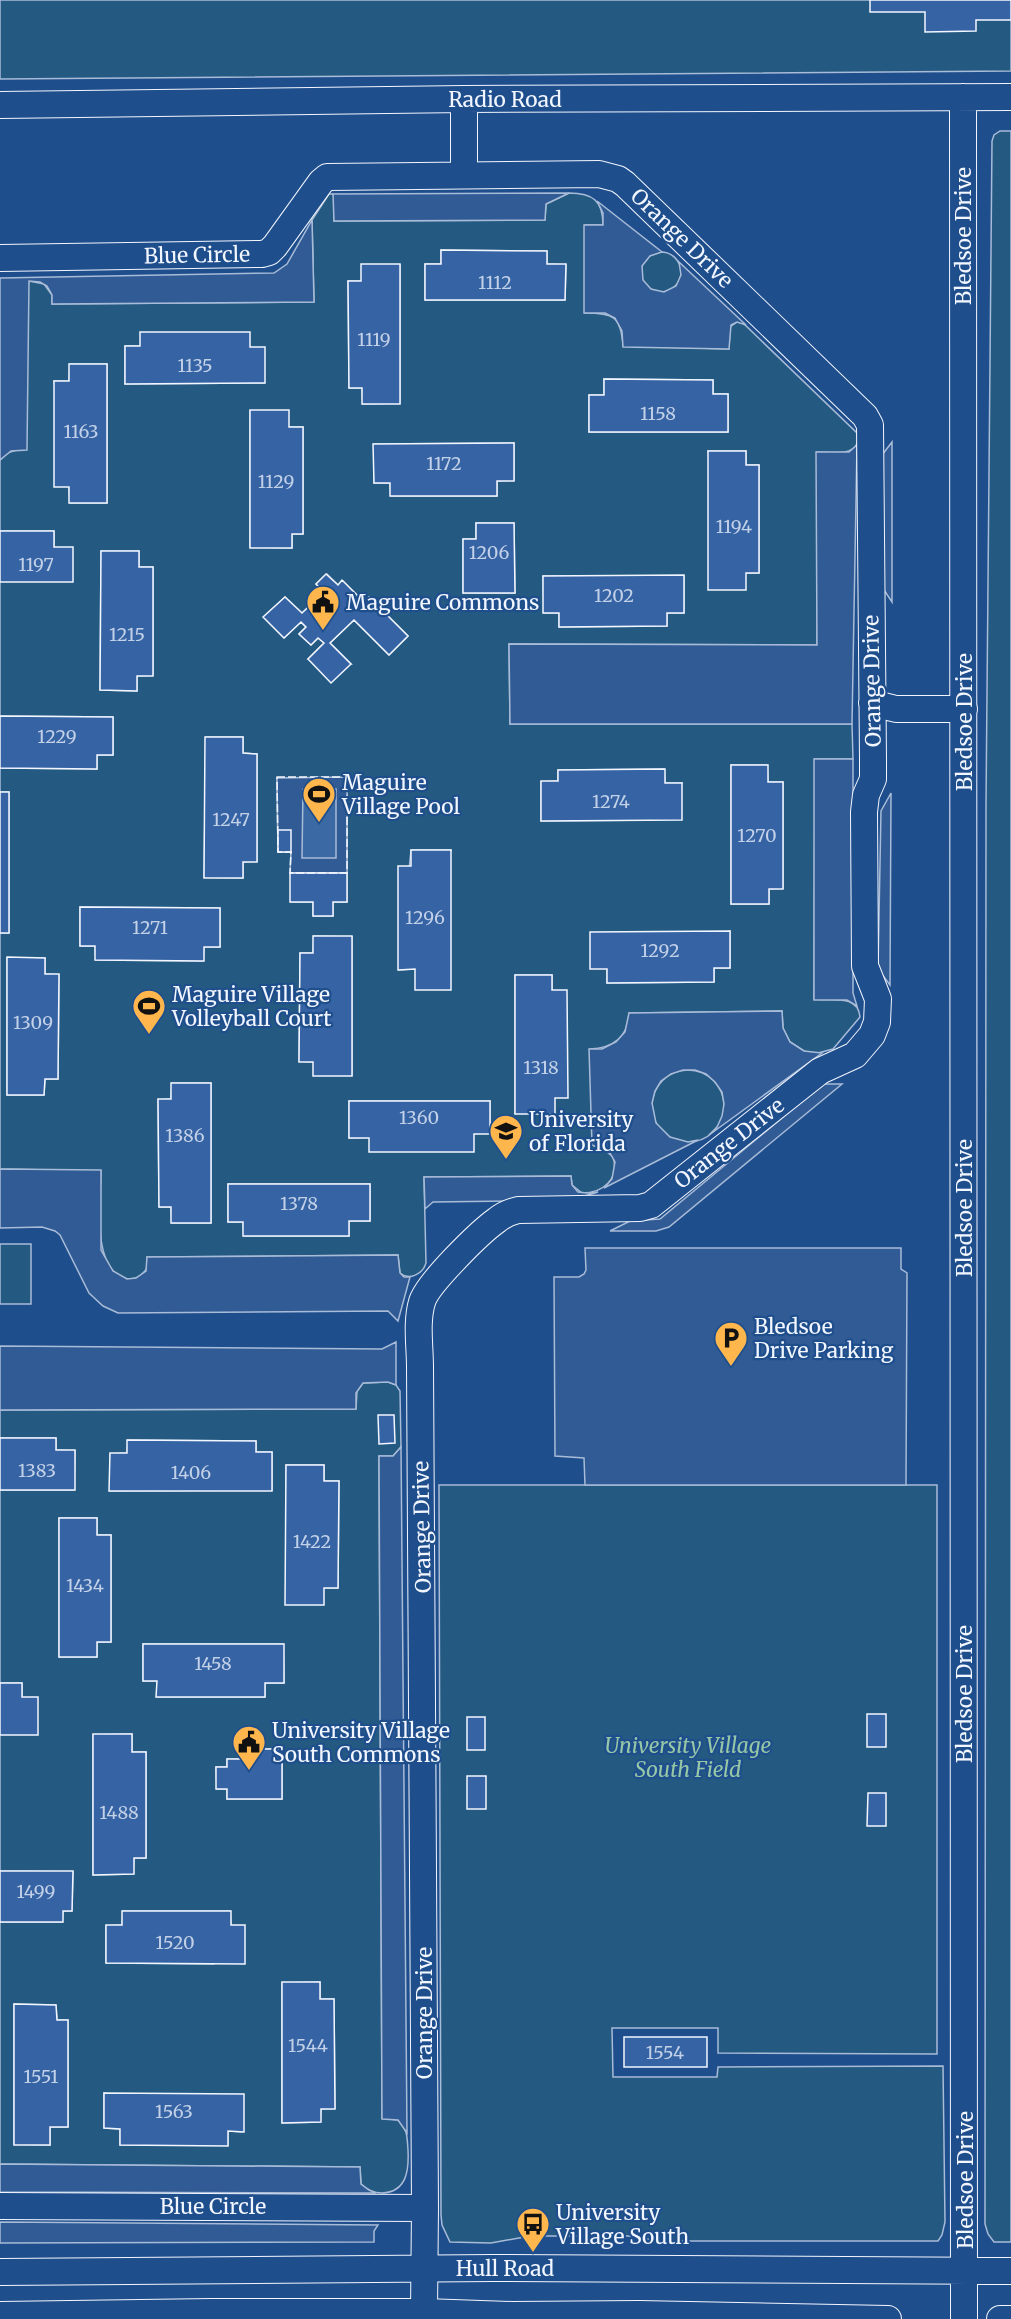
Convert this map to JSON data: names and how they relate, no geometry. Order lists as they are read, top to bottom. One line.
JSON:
{"streets":{"street":["Radio Road","Bledsoe Drive","Orange Drive","Blue Circle","Hull Road"]},"crossings":[["Radio Road","Bledsoe Drive"],["Bledsoe Drive","Hull Road"],["Orange Drive","Blue Circle"],["Orange Drive","Hull Road"]],"parks":["University Village South Field"],"places":{"public building":["Maguire Commons","University Village South Commons"],"sports":["Maguire Village Pool","Maguire Village Volleyball Court"],"school or university":["University of Florida"],"parking":["Bledsoe Drive Parking"],"bus stop":["University Village South"]},"house_numbers":["1112","1119","1135","1158","1163","1172","1129","1194","1206","1197","1202","1215","1229","1274","1247","1270","1296","1271","1292","1309","1318","1360","1386","1378","1383","1406","1422","1434","1458","1488","1499","1520","1544","1554","1551","1563"]}
